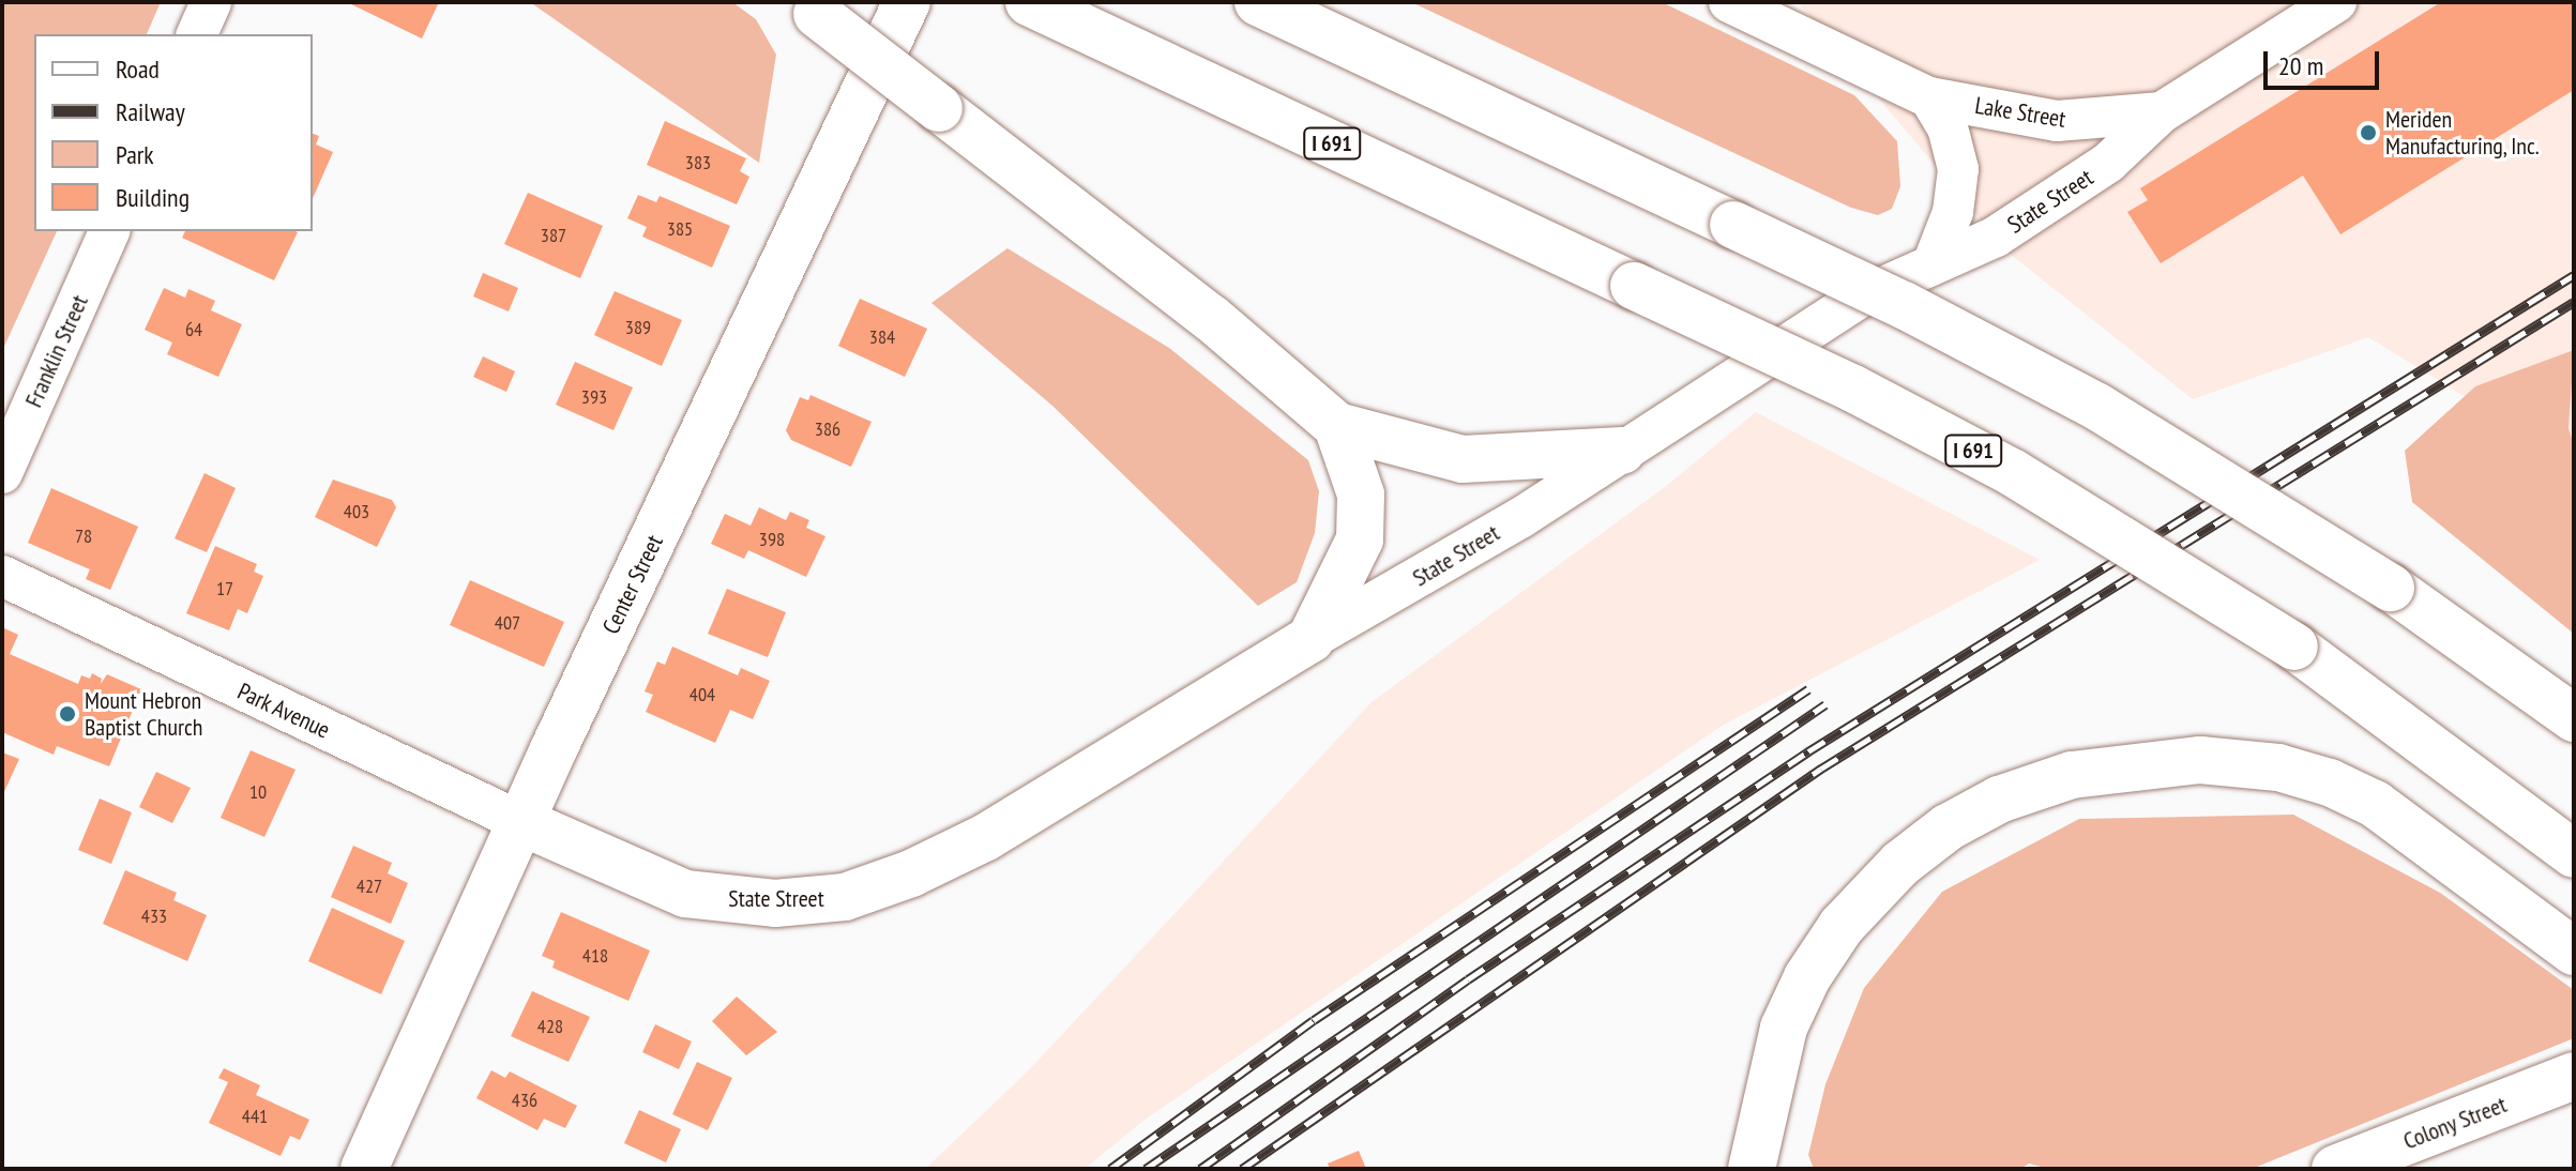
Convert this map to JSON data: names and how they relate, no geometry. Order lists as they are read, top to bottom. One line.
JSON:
{"streets":{"main road":["I 691","State Street","Center Street","Colony Street"],"street":["Lake Street","Franklin Street","Park Avenue"]},"crossings":[["Lake Street","State Street"],["State Street","Center Street"],["State Street","Park Avenue"],["Center Street","Park Avenue"]],"places":["Meriden Manufacturing, Inc.","Mount Hebron Baptist Church"],"house_numbers":["383","385","387","389","64","384","393","386","403","78","398","17","407","404","10","427","433","418","428","436","441"],"legend":["Road","Railway","Park","Building"],"scale_bar":"20 m"}
